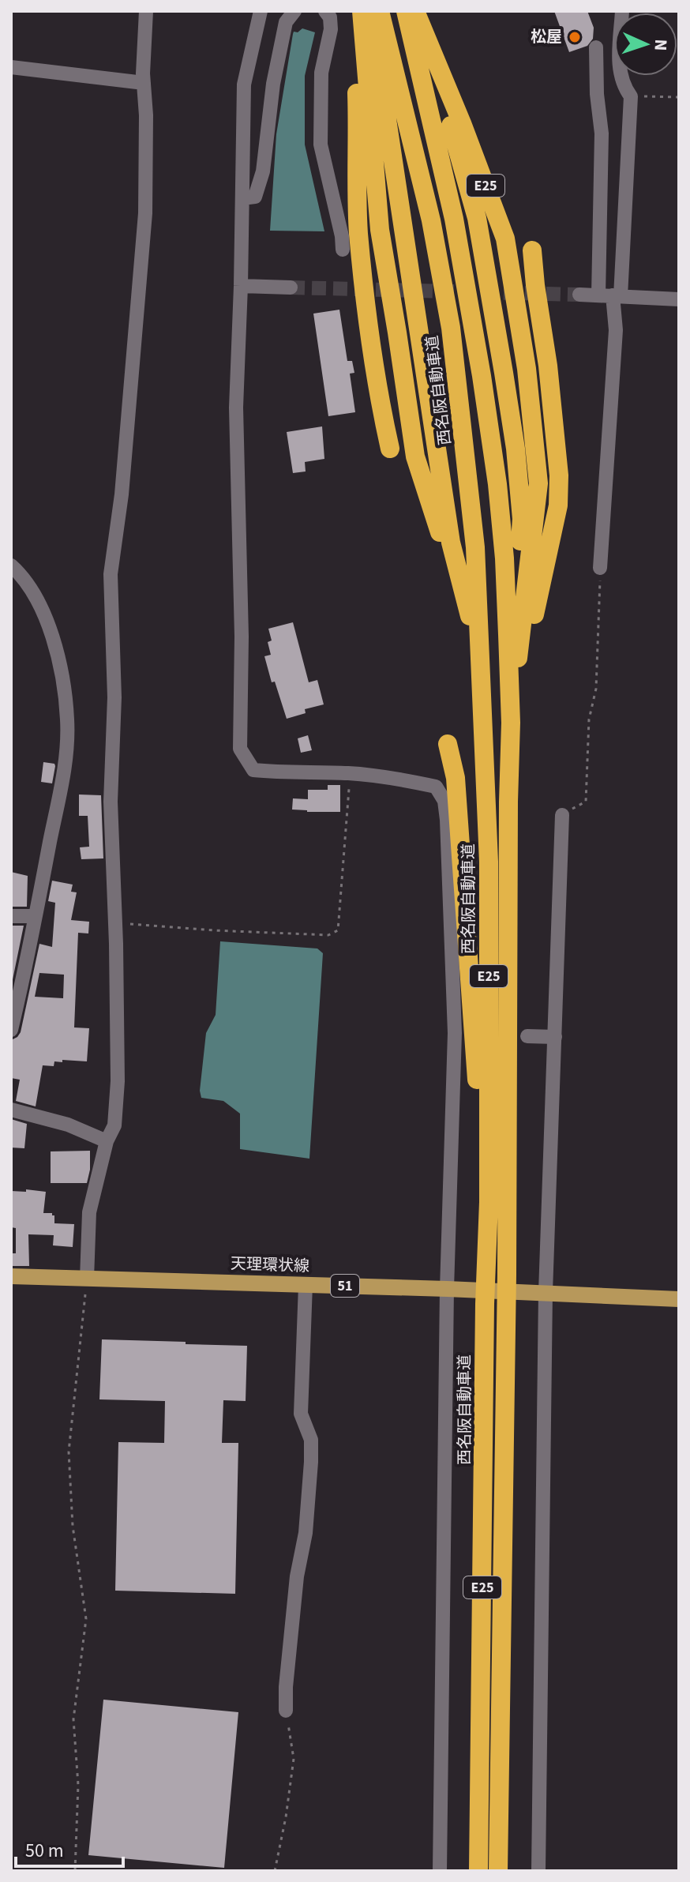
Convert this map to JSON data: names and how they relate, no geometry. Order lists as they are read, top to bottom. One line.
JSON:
{"streets":{"highway":["E25","西名阪自動車道"],"main road":["天理環状線","51"]},"crossings":[["E25","西名阪自動車道"]],"places":["松屋"],"scale_bar":"50 m","north":"right"}
